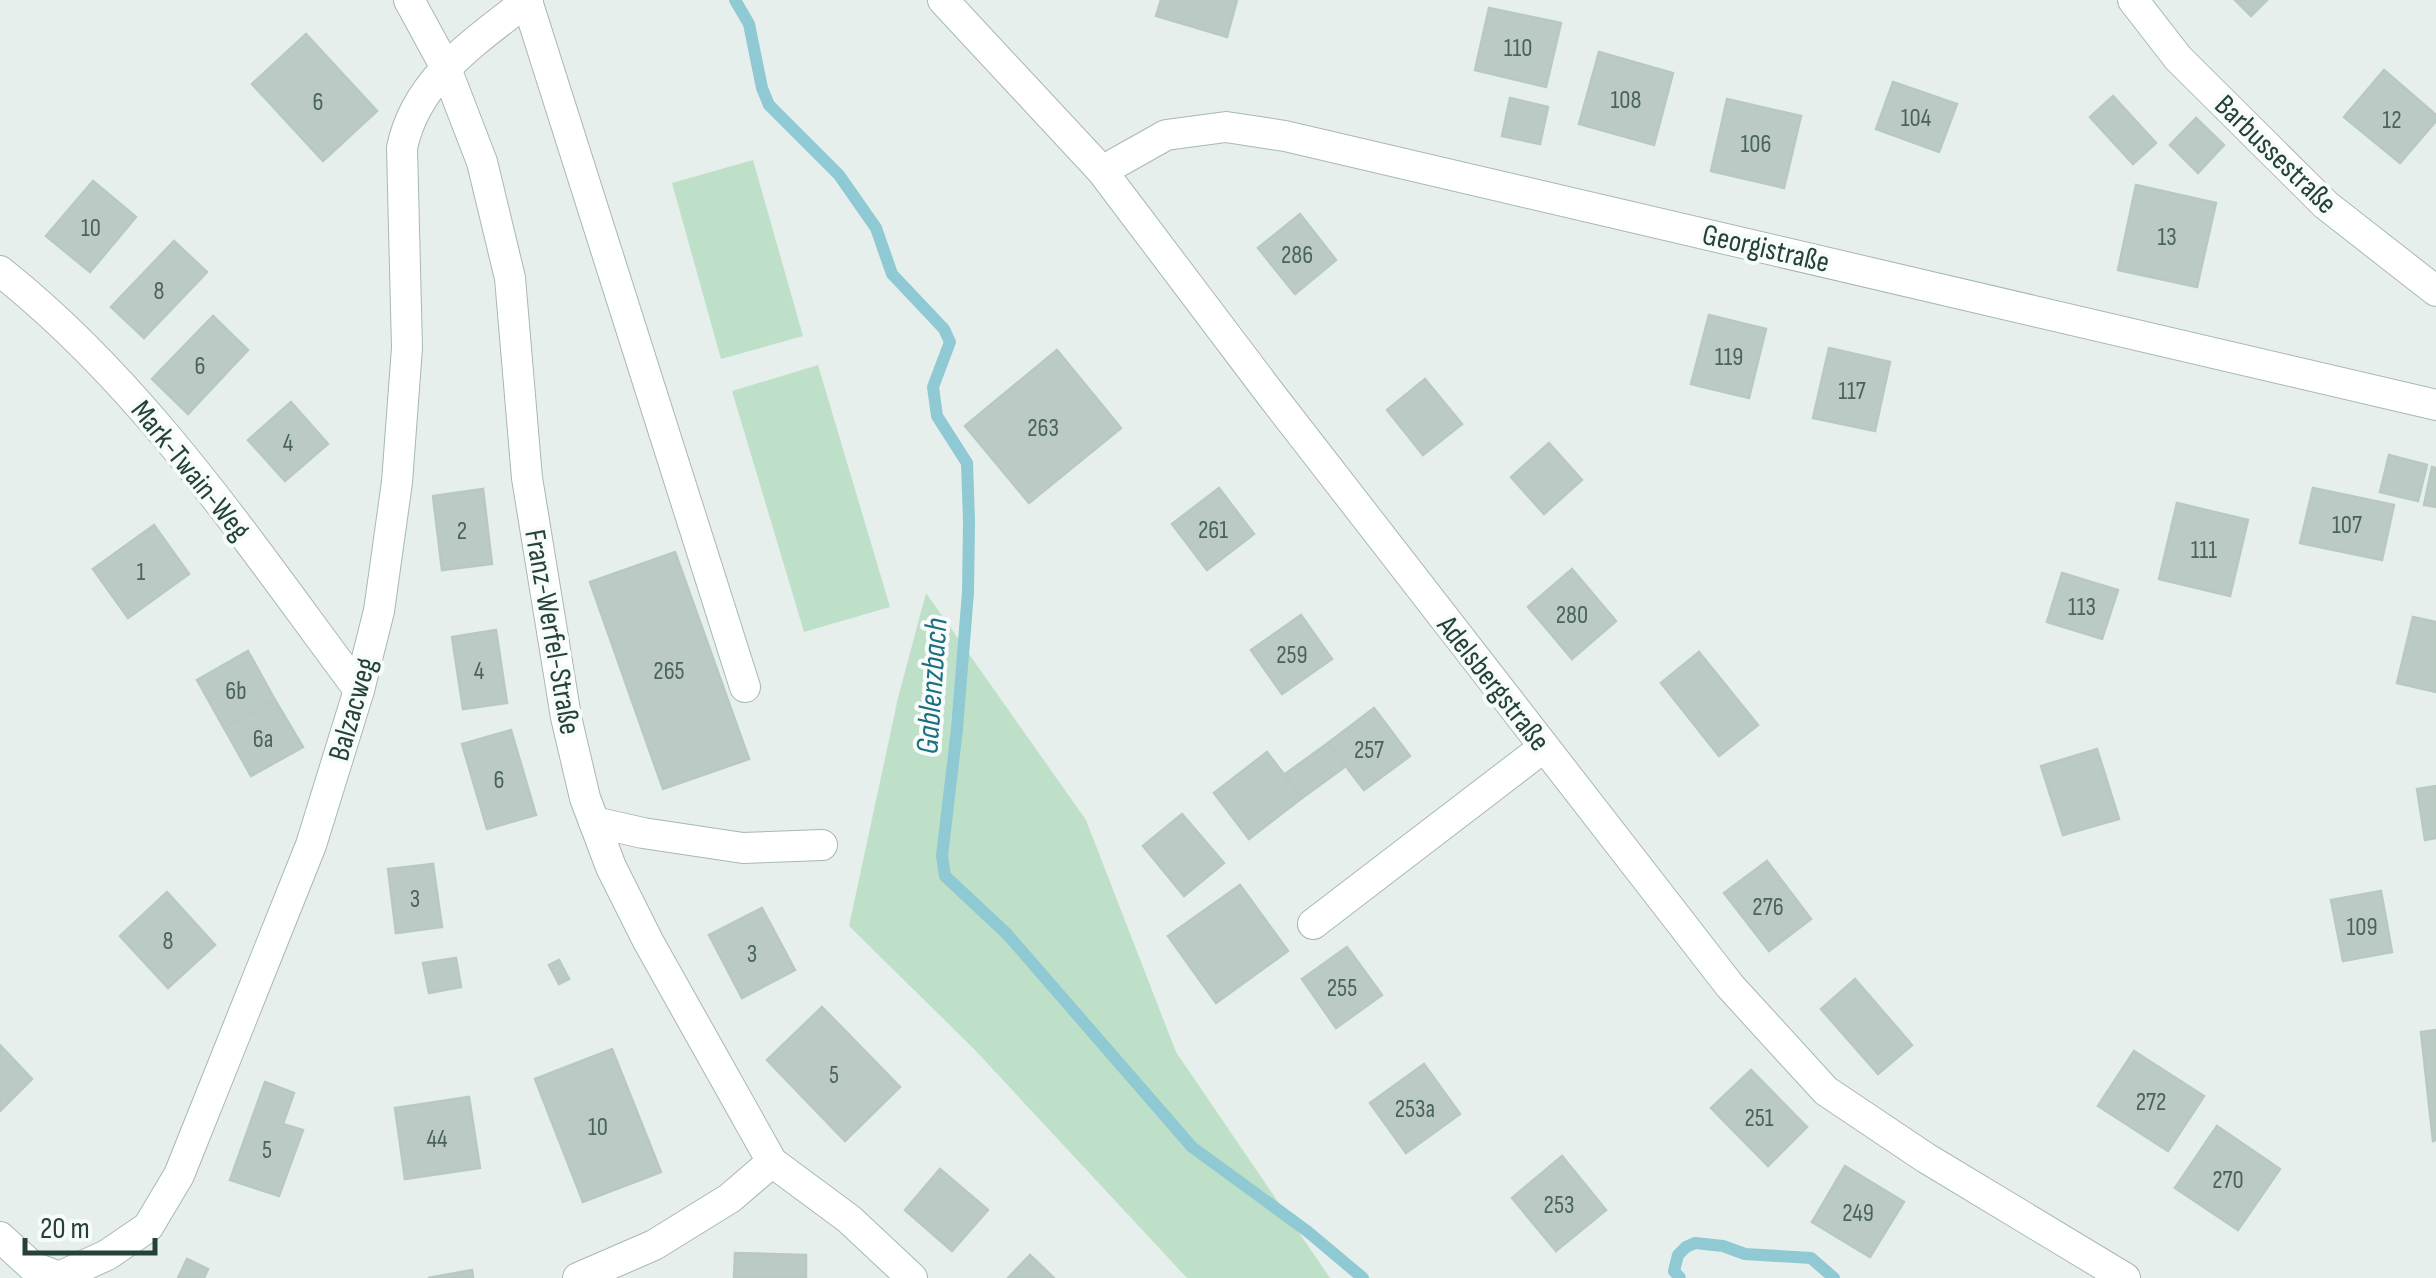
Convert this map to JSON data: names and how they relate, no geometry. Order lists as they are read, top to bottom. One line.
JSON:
{"streets":{"street":["Barbussestraße","Georgistraße","Mark-Twain-Weg","Franz-Werfel-Straße","Adelsbergstraße","Balzacweg"]},"crossings":[["Georgistraße","Adelsbergstraße"],["Mark-Twain-Weg","Balzacweg"],["Franz-Werfel-Straße","Balzacweg"]],"water":["Gablenzbach"],"house_numbers":["110","108","6","104","12","106","10","13","286","8","119","6","117","263","4","107","261","2","111","1","113","280","259","4","265","6b","6a","257","6","3","276","109","8","3","255","5","272","253a","251","10","44","5","270","253","249"],"scale_bar":"20 m"}
